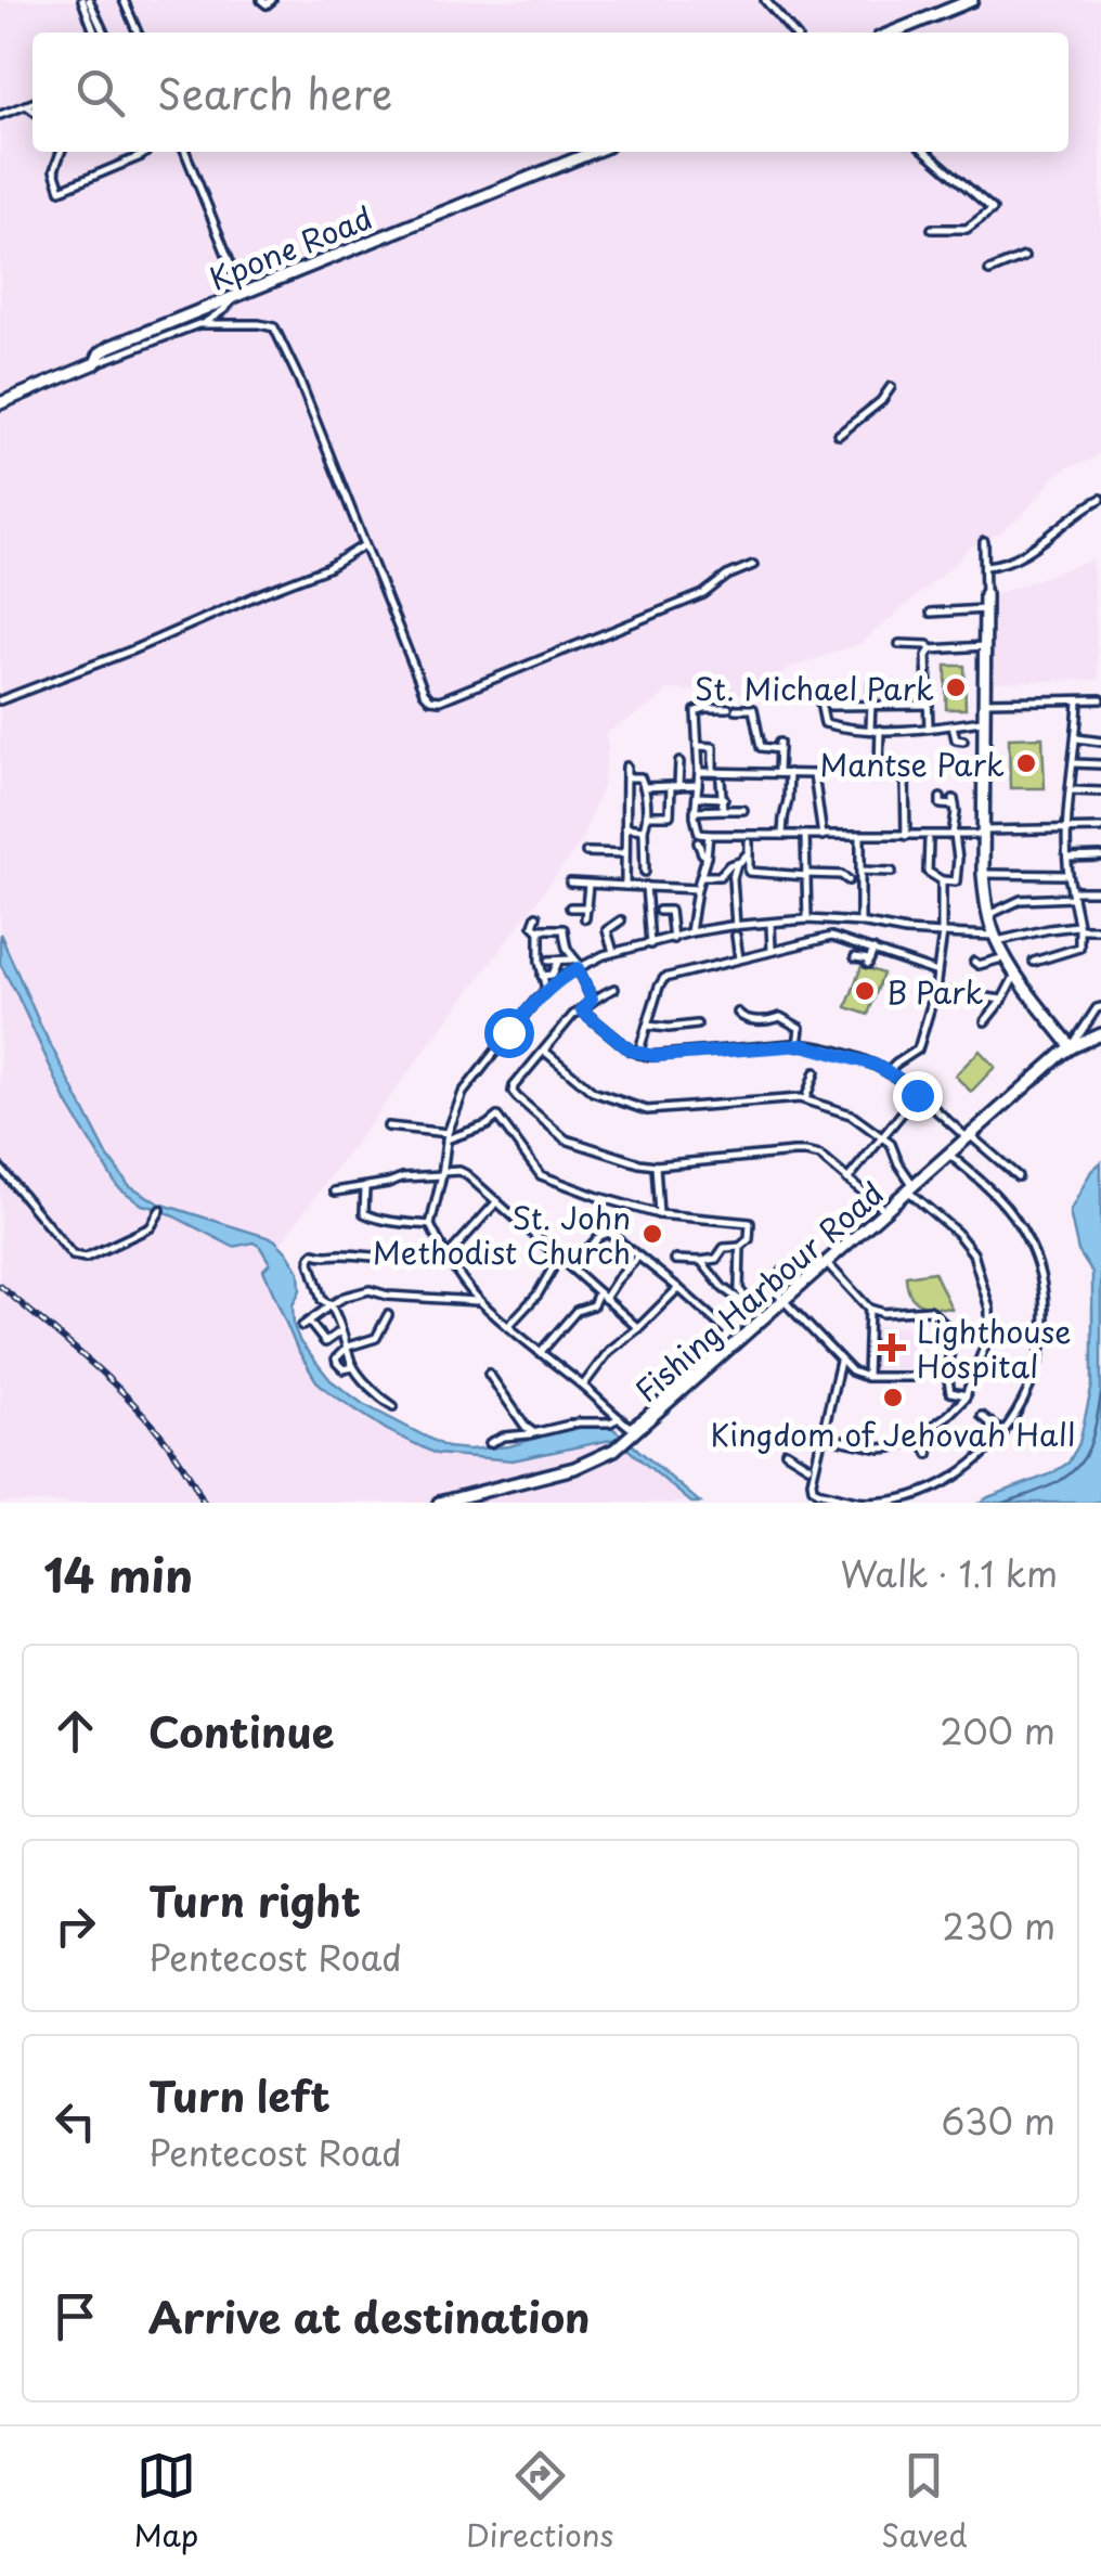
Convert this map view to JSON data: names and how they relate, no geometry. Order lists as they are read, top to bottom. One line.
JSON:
{"streets":{"street":["Kpone Road","Fishing Harbour Road"]},"places":{"other":["St. Michael Park","Mantse Park","B Park","St. John Methodist Church","Kingdom of Jehovah Hall"],"health":["Lighthouse Hospital"]},"page":{"search":"Search here","heading":["14 min","Walk · 1.1 km"],"list":[["Continue","200 m"],["Turn right","Pentecost Road","230 m"],["Turn left","Pentecost Road","630 m"],"Arrive at destination"],"nav":["Map","Directions","Saved"]}}
